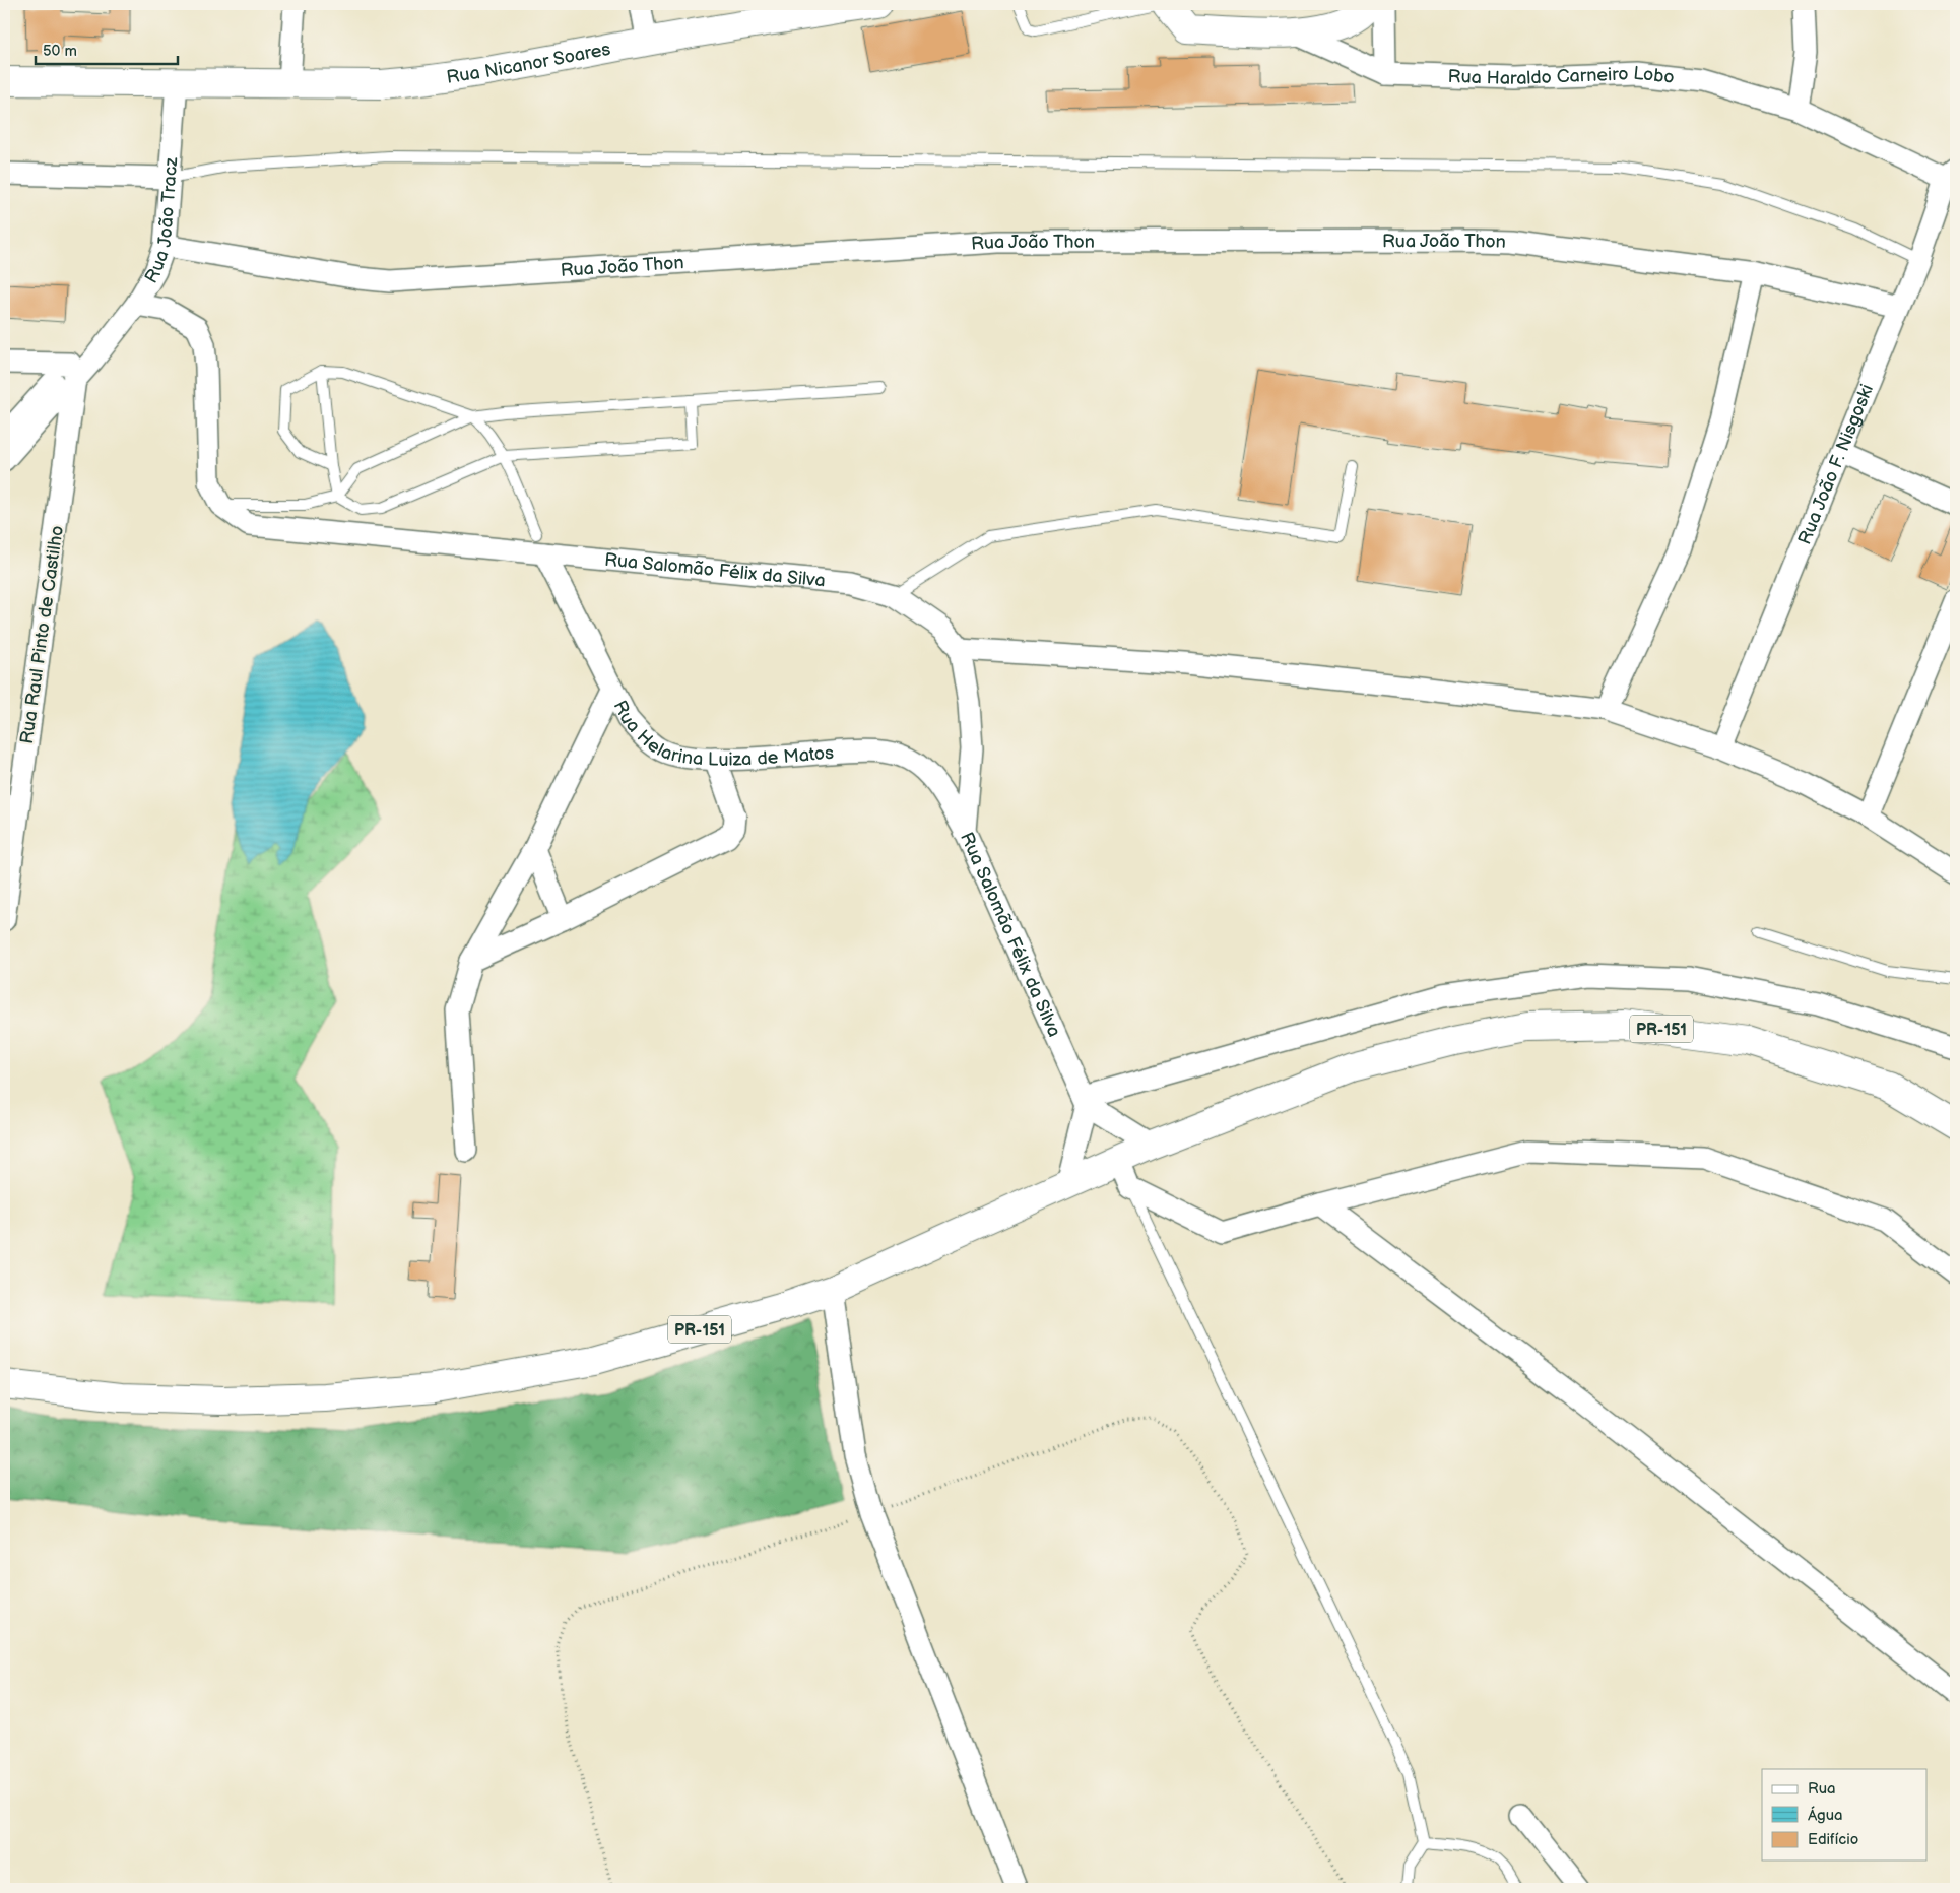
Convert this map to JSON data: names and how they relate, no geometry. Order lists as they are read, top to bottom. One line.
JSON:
{"streets":{"main road":["Rua Nicanor Soares","Rua Haraldo Carneiro Lobo","PR-151"],"street":["Rua João Tracz","Rua João Thon","Rua João F. Nisgoski","Rua Salomão Félix da Silva","Rua Raul Pinto de Castilho","Rua Helarina Luiza de Matos"]},"crossings":[["Rua Nicanor Soares","Rua João Tracz"],["Rua Haraldo Carneiro Lobo","Rua João F. Nisgoski"],["Rua João Tracz","Rua João Thon"],["Rua João Tracz","Rua Salomão Félix da Silva"],["Rua João Tracz","Rua Raul Pinto de Castilho"],["Rua João Thon","Rua João F. Nisgoski"],["Rua Salomão Félix da Silva","Rua Helarina Luiza de Matos"]],"legend":["Rua","Água","Edifício"],"scale_bar":"50 m"}
